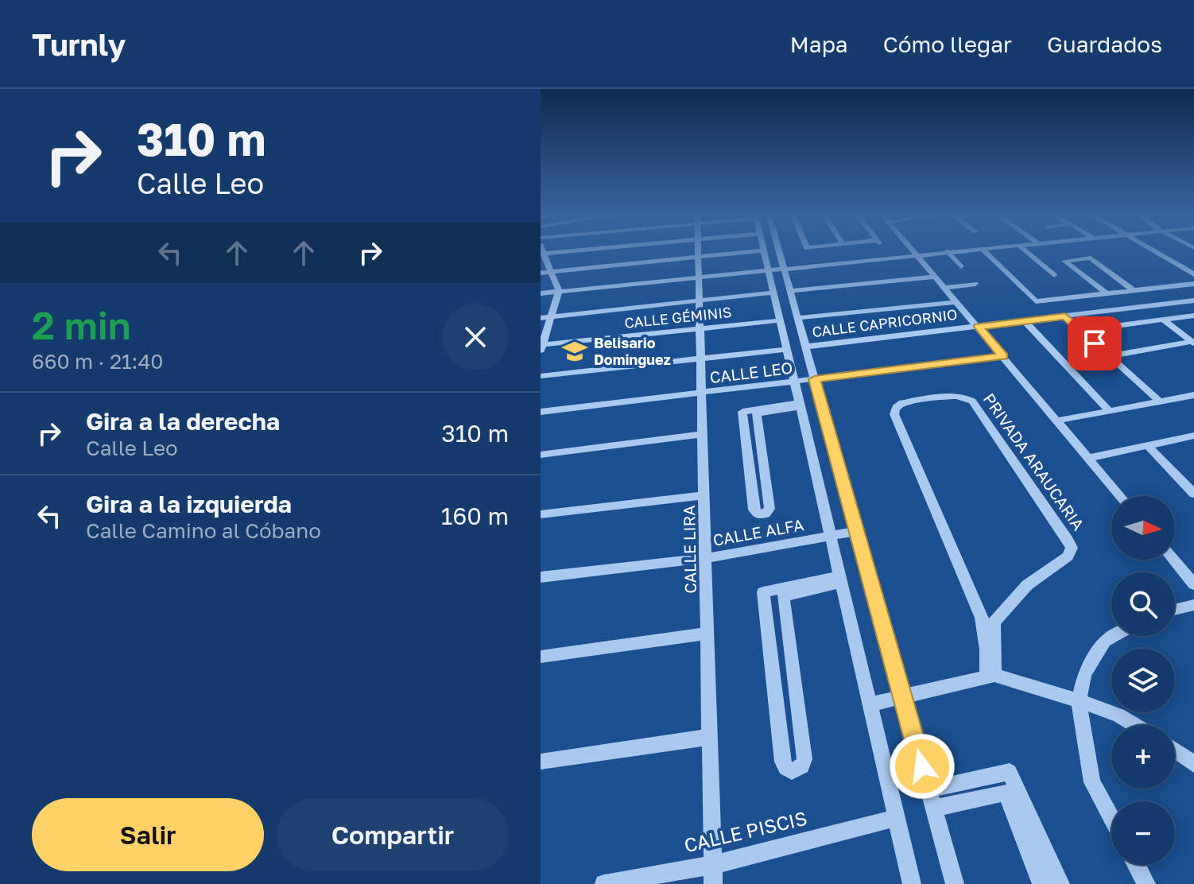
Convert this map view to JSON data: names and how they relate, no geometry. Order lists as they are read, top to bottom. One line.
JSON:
{"streets":{"street":["CALLE GÉMINIS","CALLE CAPRICORNIO","CALLE LEO","PRIVADA ARAUCARIA","CALLE ALFA","CALLE LIRA","CALLE PISCIS"]},"crossings":[["CALLE GÉMINIS","CALLE LIRA"],["CALLE LEO","CALLE LIRA"],["CALLE ALFA","CALLE LIRA"],["CALLE LIRA","CALLE PISCIS"]],"places":{"school or university":["Belisario Dominguez"]},"north":"right","page":{"header":"Turnly","nav":["Mapa","Cómo llegar","Guardados"],"turn":["310 m","Calle Leo"],"heading":["2 min","660 m · 21:40"],"list":[{"name":"Gira a la derecha","note":"Calle Leo","value":"310 m"},{"name":"Gira a la izquierda","note":"Calle Camino al Cóbano","value":"160 m"}],"map_buttons":["+","−"],"buttons":["Salir","Compartir"]}}
